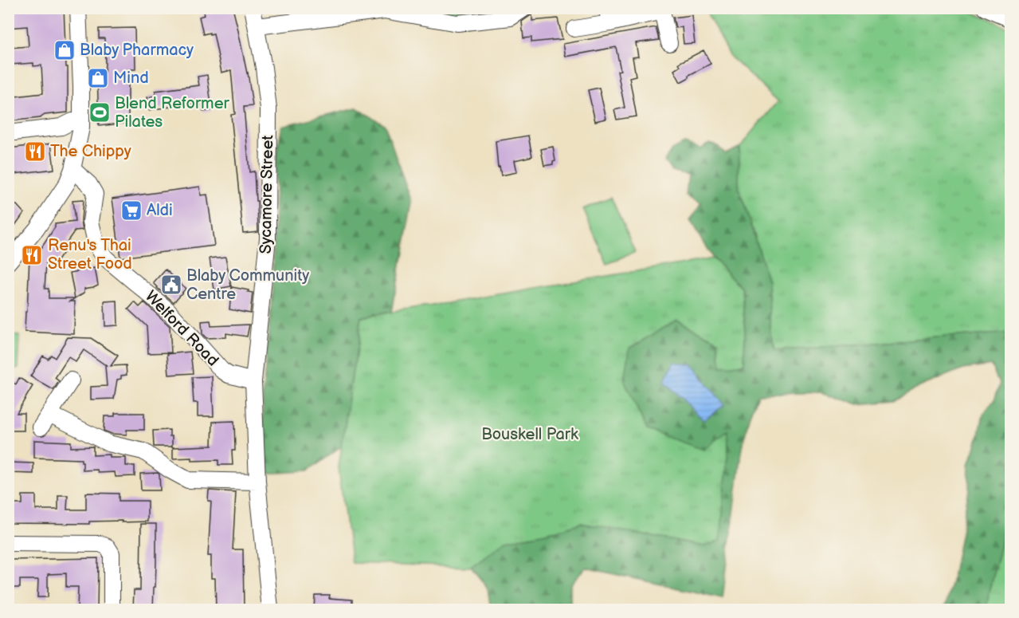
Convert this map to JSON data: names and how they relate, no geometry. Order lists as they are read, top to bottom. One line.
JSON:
{"streets":{"street":["Sycamore Street","Welford Road"]},"crossings":[["Sycamore Street","Welford Road"]],"parks":["Bouskell Park"],"places":{"shop":["Blaby Pharmacy","Mind"],"sports":["Blend Reformer Pilates"],"restaurant":["The Chippy","Renu's Thai Street Food"],"supermarket":["Aldi"],"public building":["Blaby Community Centre"]}}
